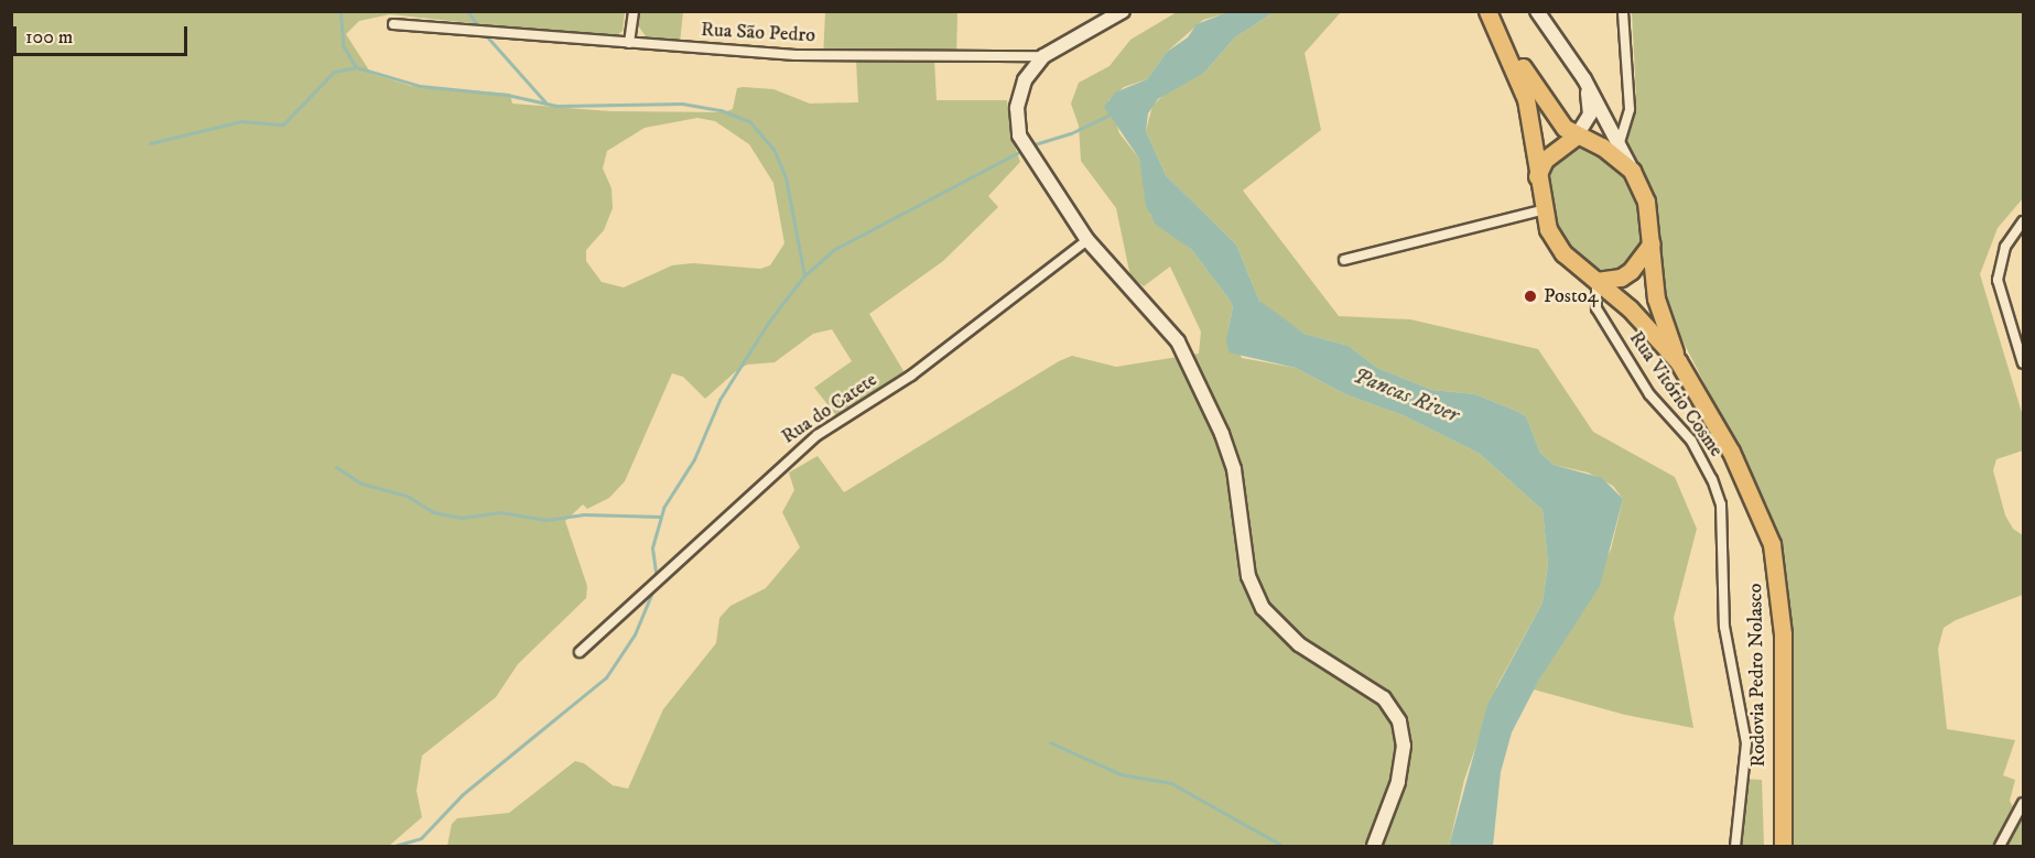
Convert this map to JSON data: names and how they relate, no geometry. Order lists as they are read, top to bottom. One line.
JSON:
{"streets":{"highway":["Rodovia Pedro Nolasco"],"street":["Rua São Pedro","Rua Vitório Cosme","Rua do Catete"]},"crossings":[["Rua Vitório Cosme","Rodovia Pedro Nolasco"]],"water":["Pancas River"],"places":["Posto4"],"scale_bar":"100 m"}
